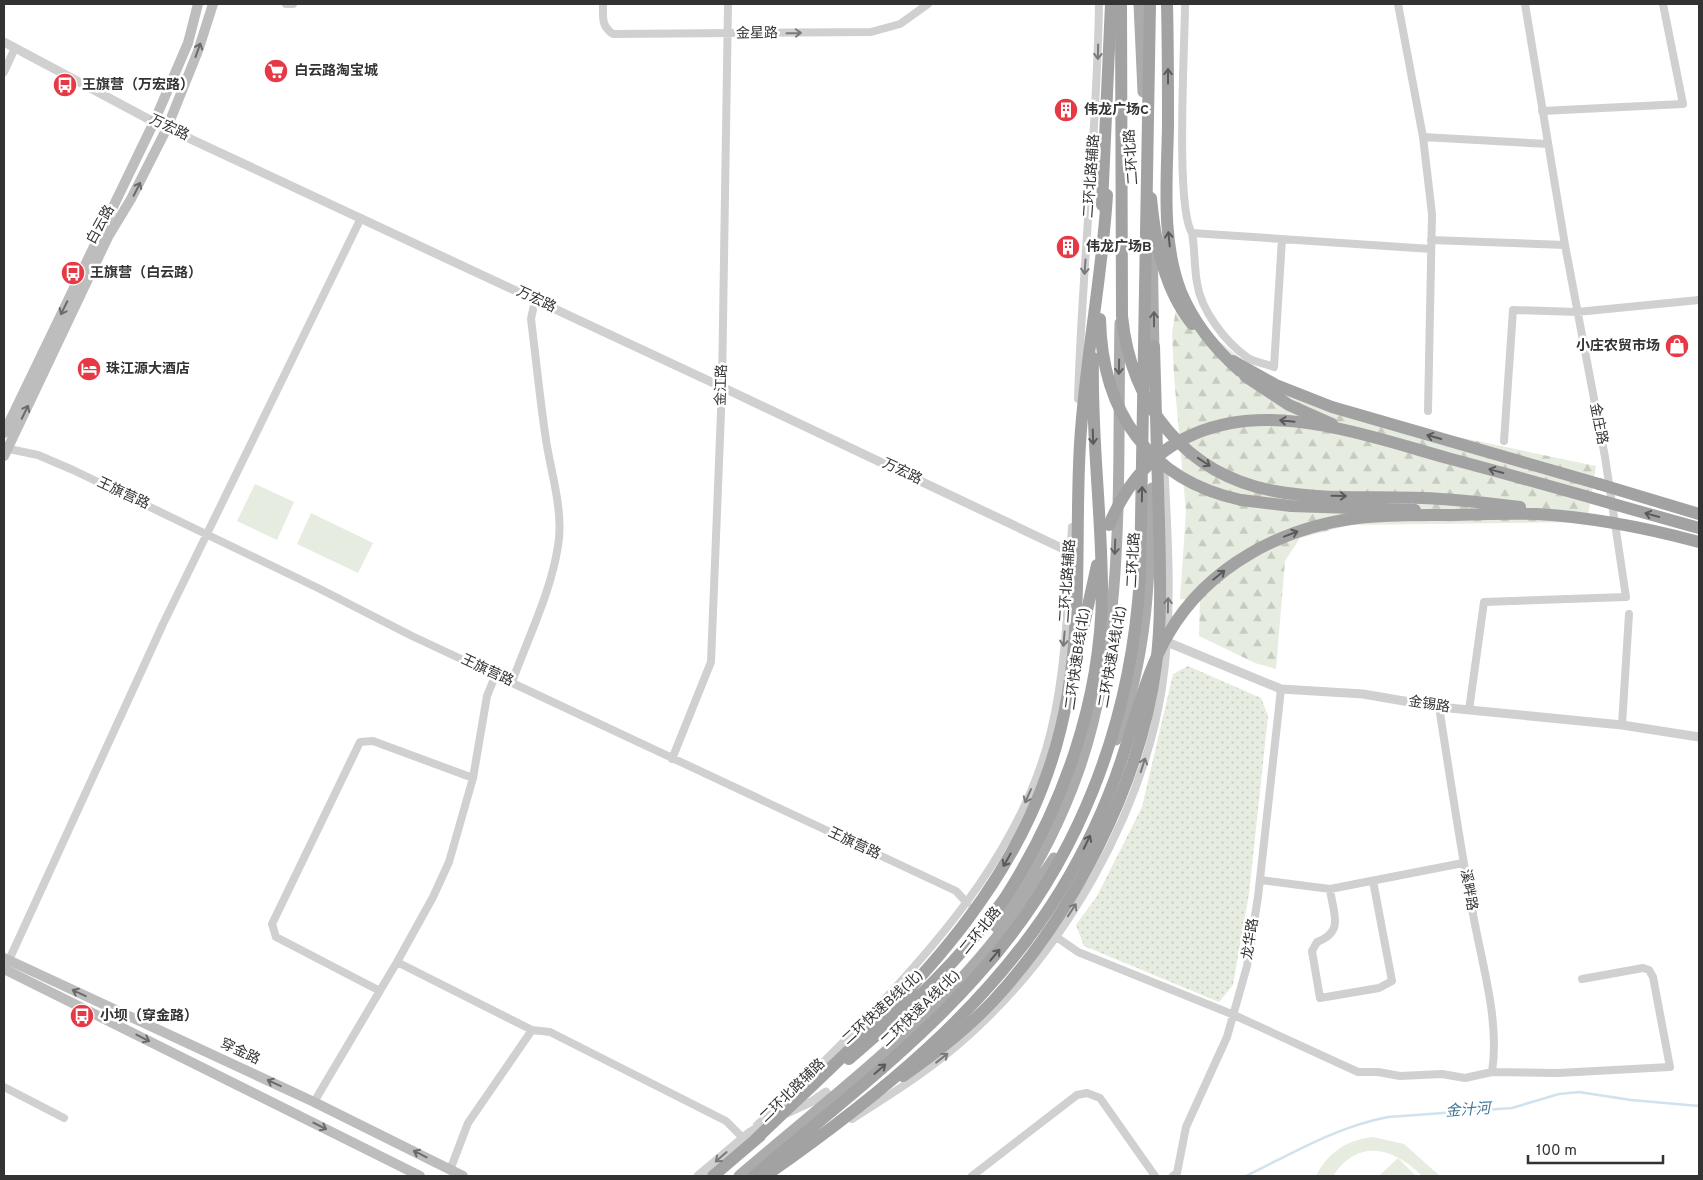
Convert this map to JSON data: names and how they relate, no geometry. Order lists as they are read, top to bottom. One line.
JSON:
{"streets":{"highway":["二环快速A线(北)","二环快速B线(北)"],"main road":["二环北路","白云路","穿金路"],"street":["金星路","万宏路","二环北路辅路","金江路","金庄路","王旗营路","金锡路","溪畔路","龙华路"]},"crossings":[["金星路","金江路"],["万宏路","二环北路辅路"],["万宏路","白云路"],["万宏路","金江路"],["二环北路辅路","王旗营路"],["二环北路辅路","二环快速B线(北)"],["白云路","王旗营路"],["金江路","王旗营路"],["金庄路","金锡路"],["金锡路","溪畔路"],["金锡路","龙华路"]],"one_way":["金星路","二环北路辅路"],"water":["金汁河"],"places":{"supermarket":["白云路淘宝城"],"bus stop":["王旗营（万宏路）","王旗营（白云路）","小坝（穿金路）"],"building":["伟龙广场C","伟龙广场B"],"shop":["小庄农贸市场"],"hotel":["珠江源大酒店"]},"scale_bar":"100 m"}
